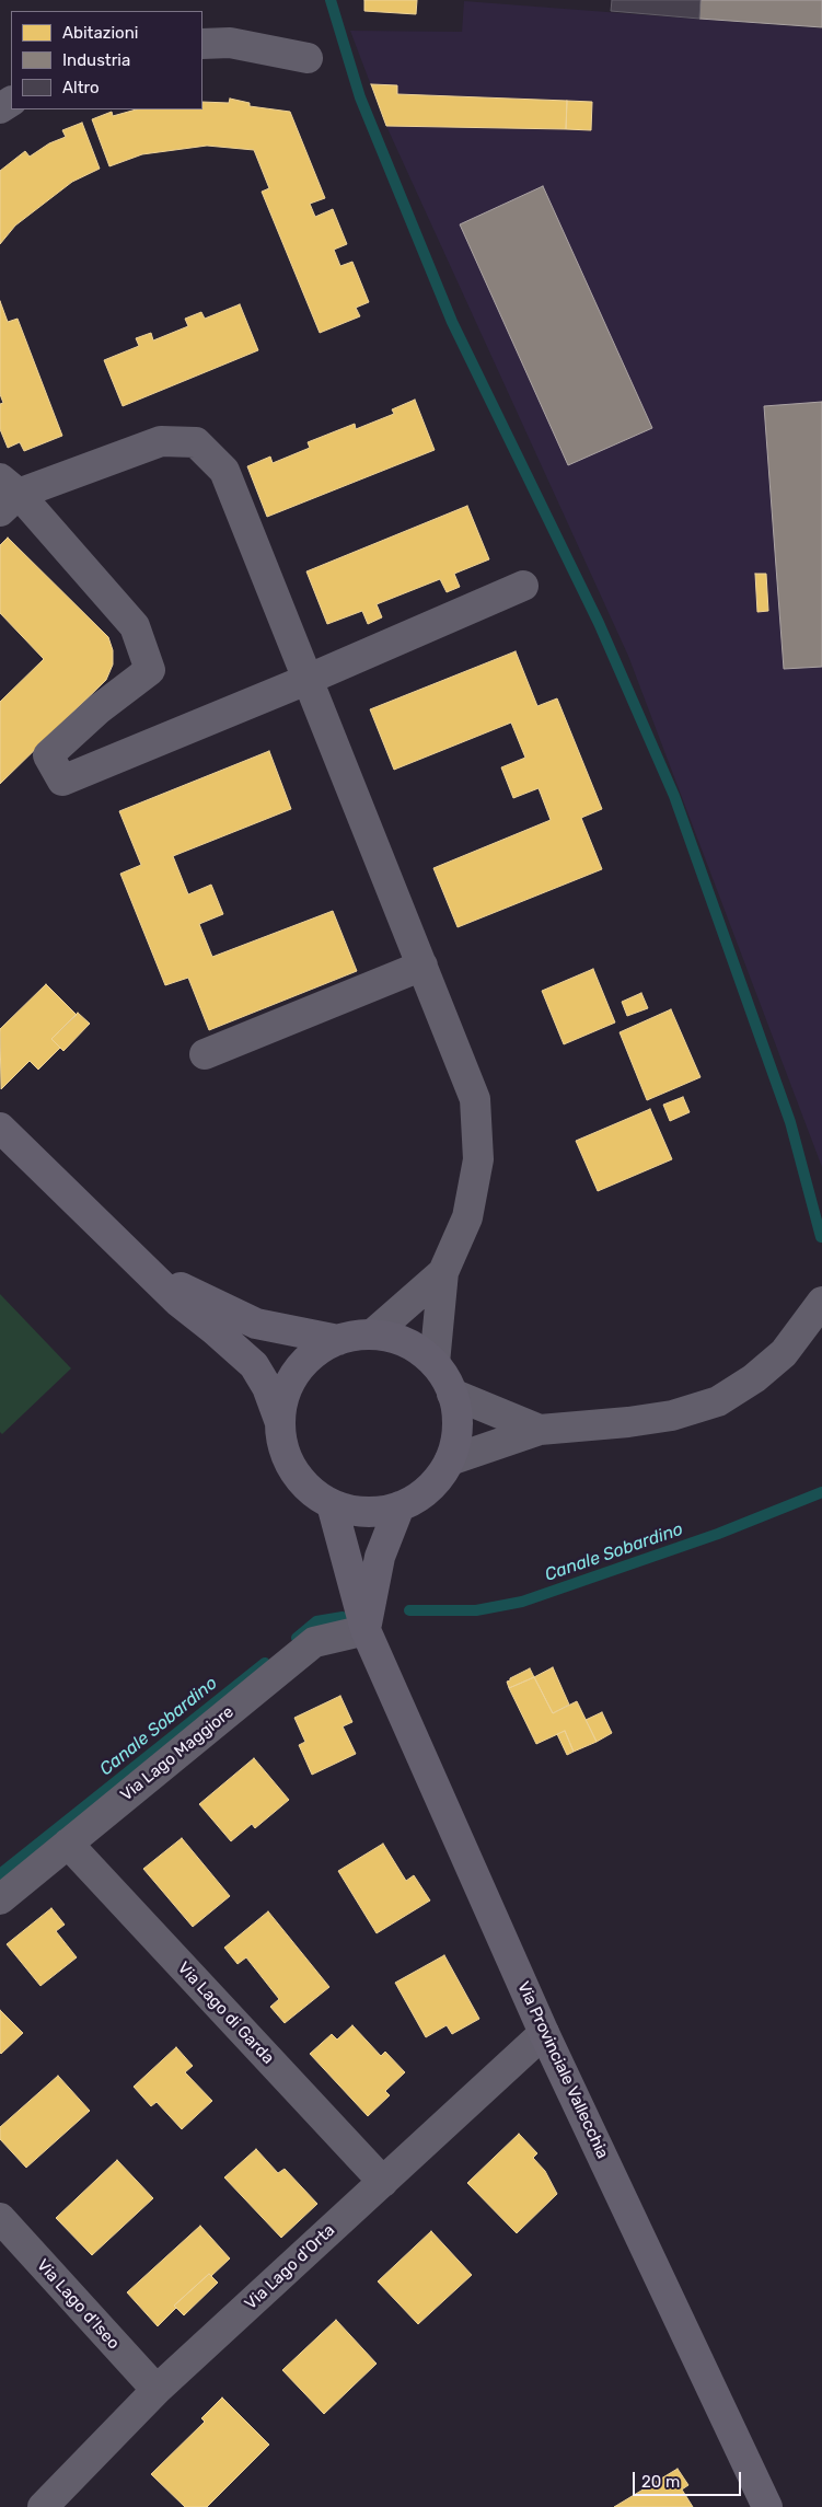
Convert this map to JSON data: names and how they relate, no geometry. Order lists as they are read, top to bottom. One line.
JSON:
{"streets":{"main road":["Via Provinciale Vallecchia"],"street":["Via Lago Maggiore","Via Lago di Garda","Via Lago d'Orta","Via Lago d'Iseo"]},"crossings":[["Via Lago Maggiore","Via Lago di Garda"],["Via Lago Maggiore","Via Provinciale Vallecchia"],["Via Lago di Garda","Via Lago d'Orta"],["Via Provinciale Vallecchia","Via Lago d'Orta"],["Via Lago d'Orta","Via Lago d'Iseo"]],"water":["Canale Sobardino"],"legend":["Abitazioni","Industria","Altro"],"scale_bar":"20 m"}
